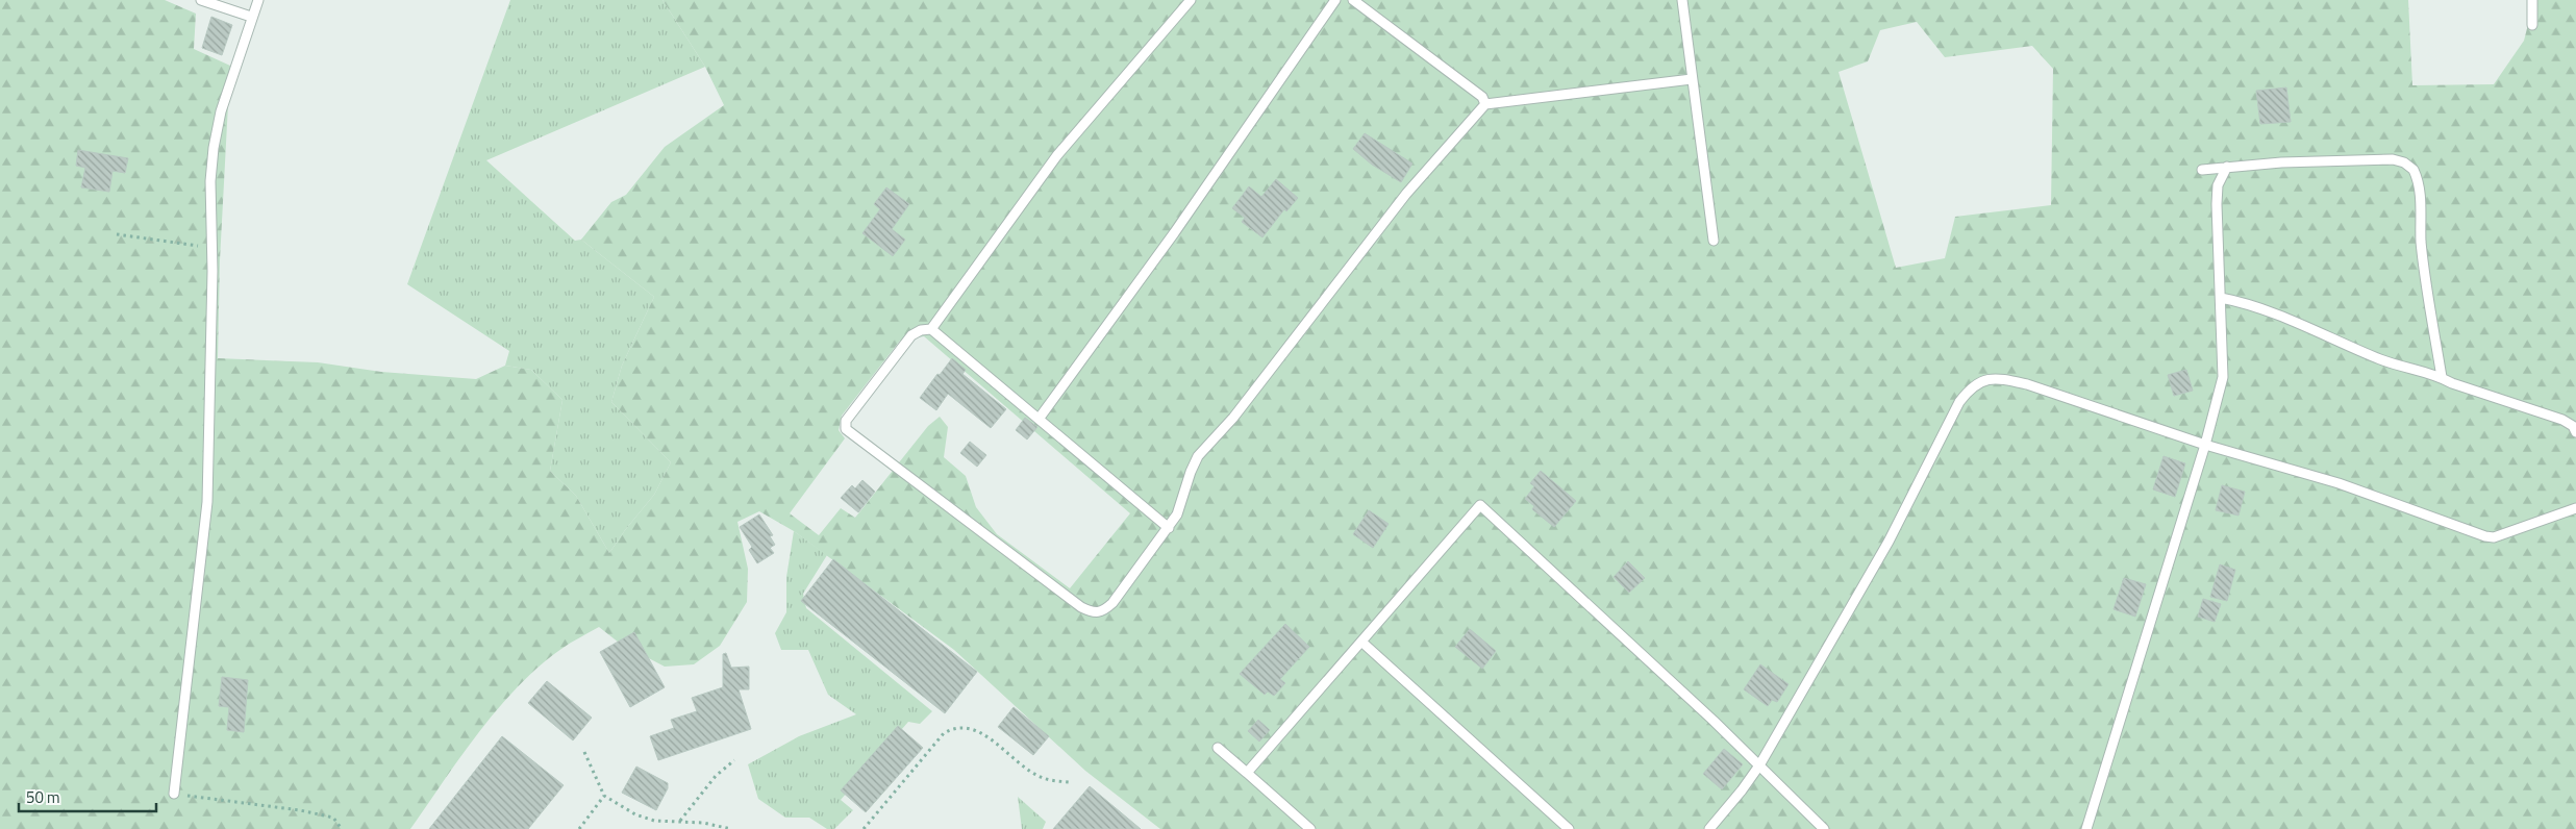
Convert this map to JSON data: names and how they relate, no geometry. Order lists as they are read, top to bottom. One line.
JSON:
{"scale_bar":"50 m"}
